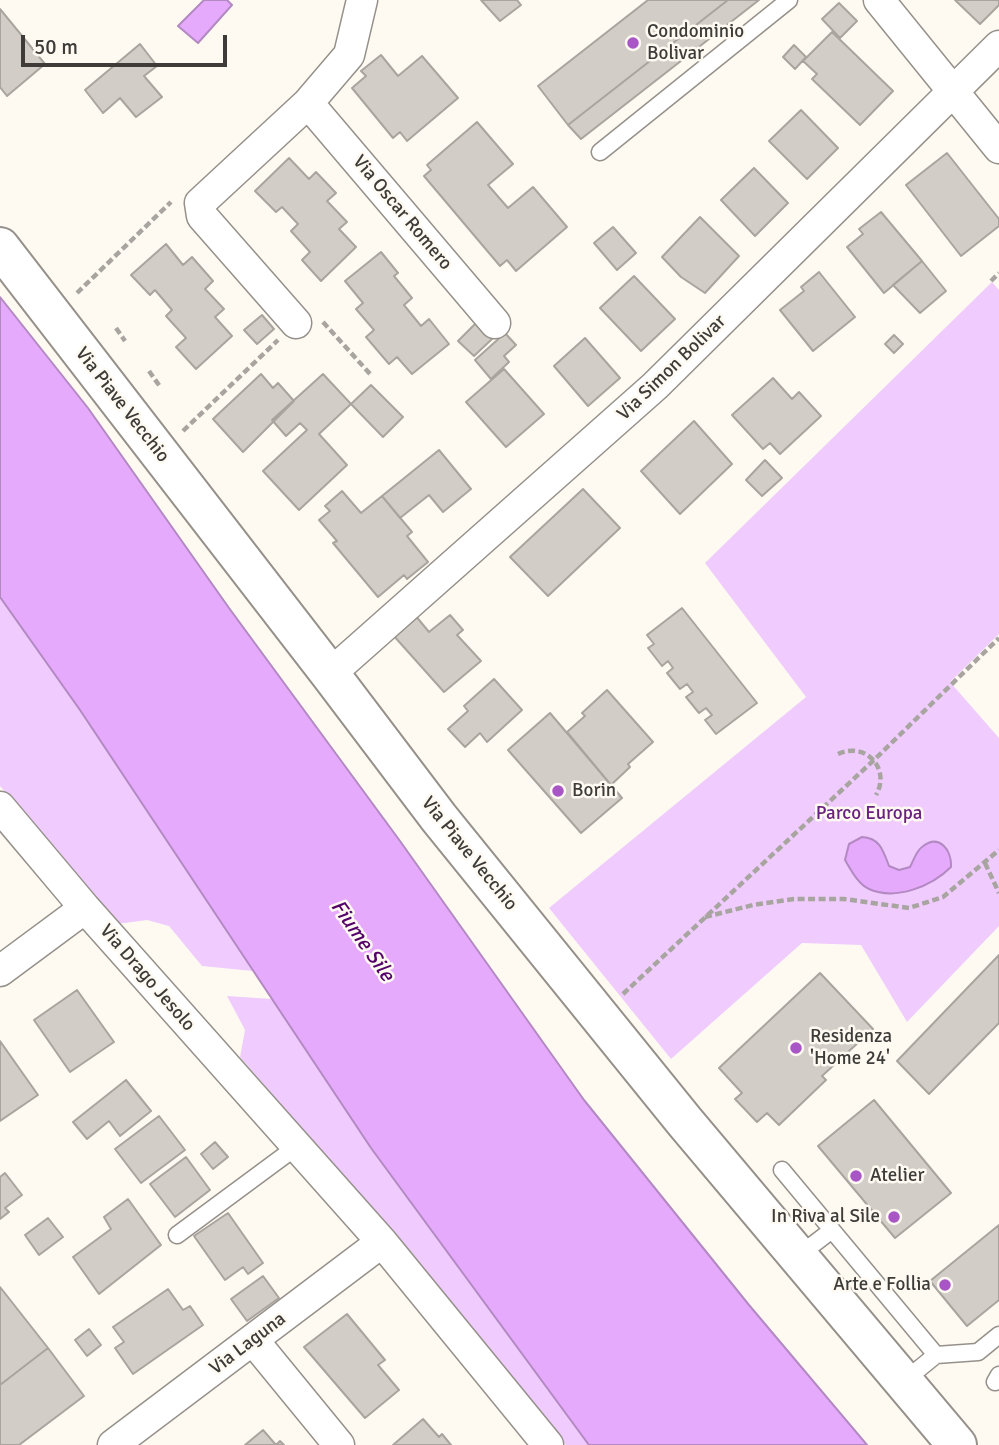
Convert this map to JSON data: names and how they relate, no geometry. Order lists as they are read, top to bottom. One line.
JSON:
{"streets":{"street":["Via Oscar Romero","Via Simon Bolivar","Via Piave Vecchio","Via Drago Jesolo","Via Laguna"]},"crossings":[["Via Simon Bolivar","Via Piave Vecchio"],["Via Drago Jesolo","Via Laguna"]],"water":["Fiume Sile"],"parks":["Parco Europa"],"places":["Condominio Bolivar","Borin","Residenza 'Home 24'","Atelier","In Riva al Sile","Arte e Follia"],"scale_bar":"50 m"}
